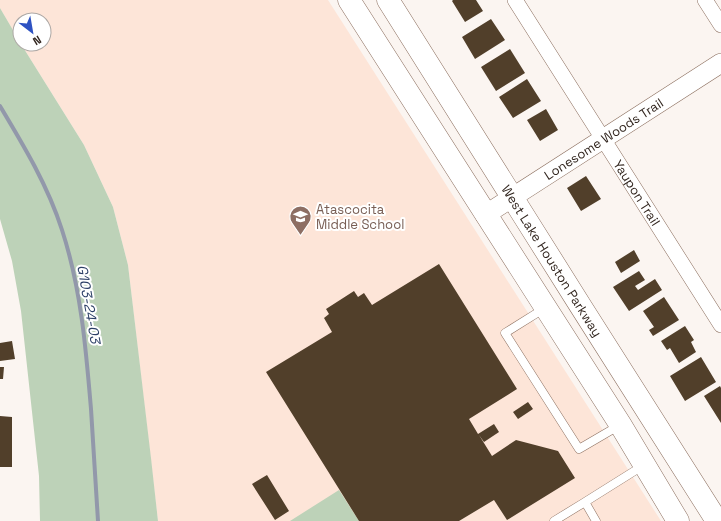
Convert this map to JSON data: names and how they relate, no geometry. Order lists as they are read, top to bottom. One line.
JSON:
{"streets":{"main road":["West Lake Houston Parkway"],"street":["Lonesome Woods Trail","Yaupon Trail"]},"crossings":[["Lonesome Woods Trail","Yaupon Trail"],["Lonesome Woods Trail","West Lake Houston Parkway"]],"water":["G103-24-03"],"places":{"school or university":["Atascocita Middle School"]},"north":"bottom right"}
